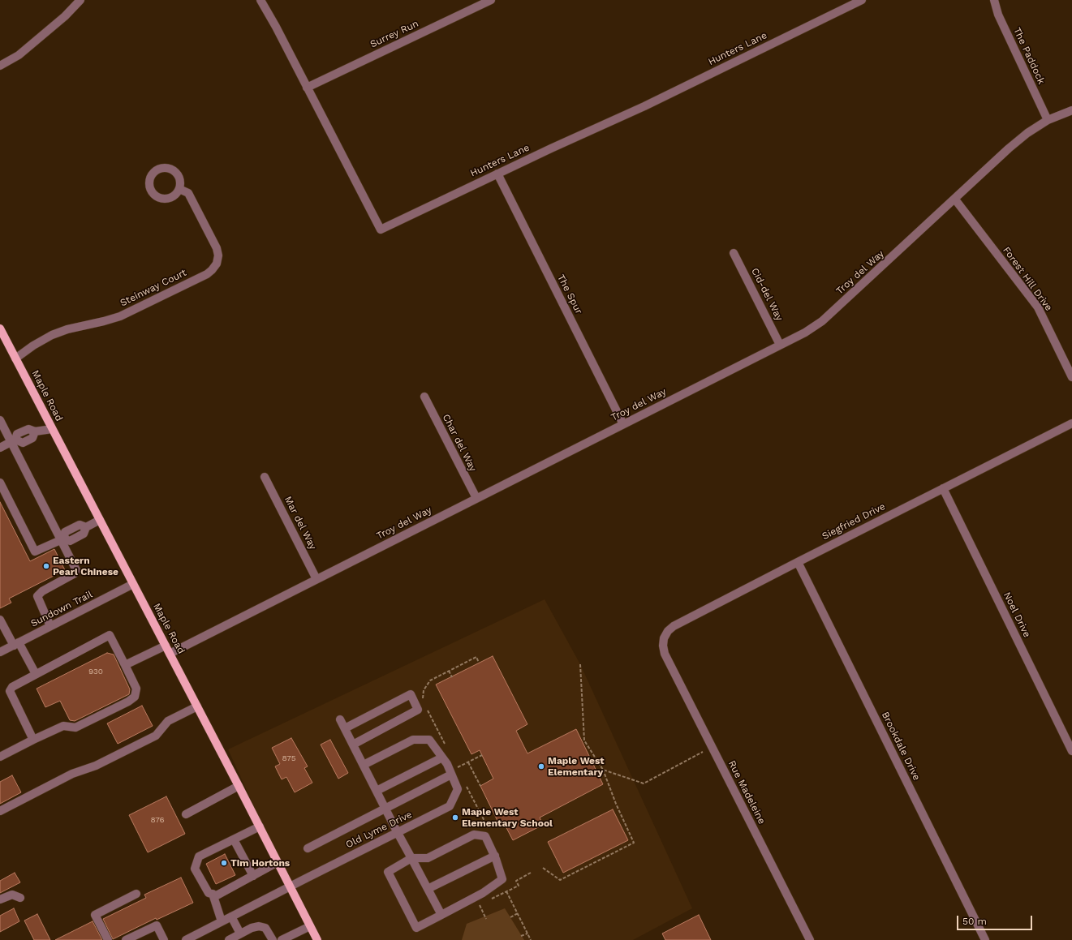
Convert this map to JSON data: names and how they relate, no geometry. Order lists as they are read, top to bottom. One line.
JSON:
{"streets":{"main road":["Maple Road"],"street":["Surrey Run","Hunters Lane","The Paddock","Troy del Way","Forest Hill Drive","Steinway Court","The Spur","Cid-del Way","Char del Way","Siegfried Drive","Mar del Way","Sundown Trail","Noel Drive","Brookdale Drive","Rue Madeleine","Old Lyme Drive"]},"crossings":[["Surrey Run","Hunters Lane"],["Hunters Lane","The Spur"],["The Paddock","Troy del Way"],["Troy del Way","Forest Hill Drive"],["Troy del Way","The Spur"],["Troy del Way","Cid-del Way"],["Troy del Way","Maple Road"],["Troy del Way","Char del Way"],["Troy del Way","Mar del Way"],["Steinway Court","Maple Road"],["Maple Road","Sundown Trail"],["Maple Road","Old Lyme Drive"],["Siegfried Drive","Noel Drive"],["Siegfried Drive","Brookdale Drive"],["Siegfried Drive","Rue Madeleine"]],"places":["Eastern Pearl Chinese","Maple West Elementary","Maple West Elementary School","Tim Hortons"],"house_numbers":["930","875","876"],"scale_bar":"50 m"}
